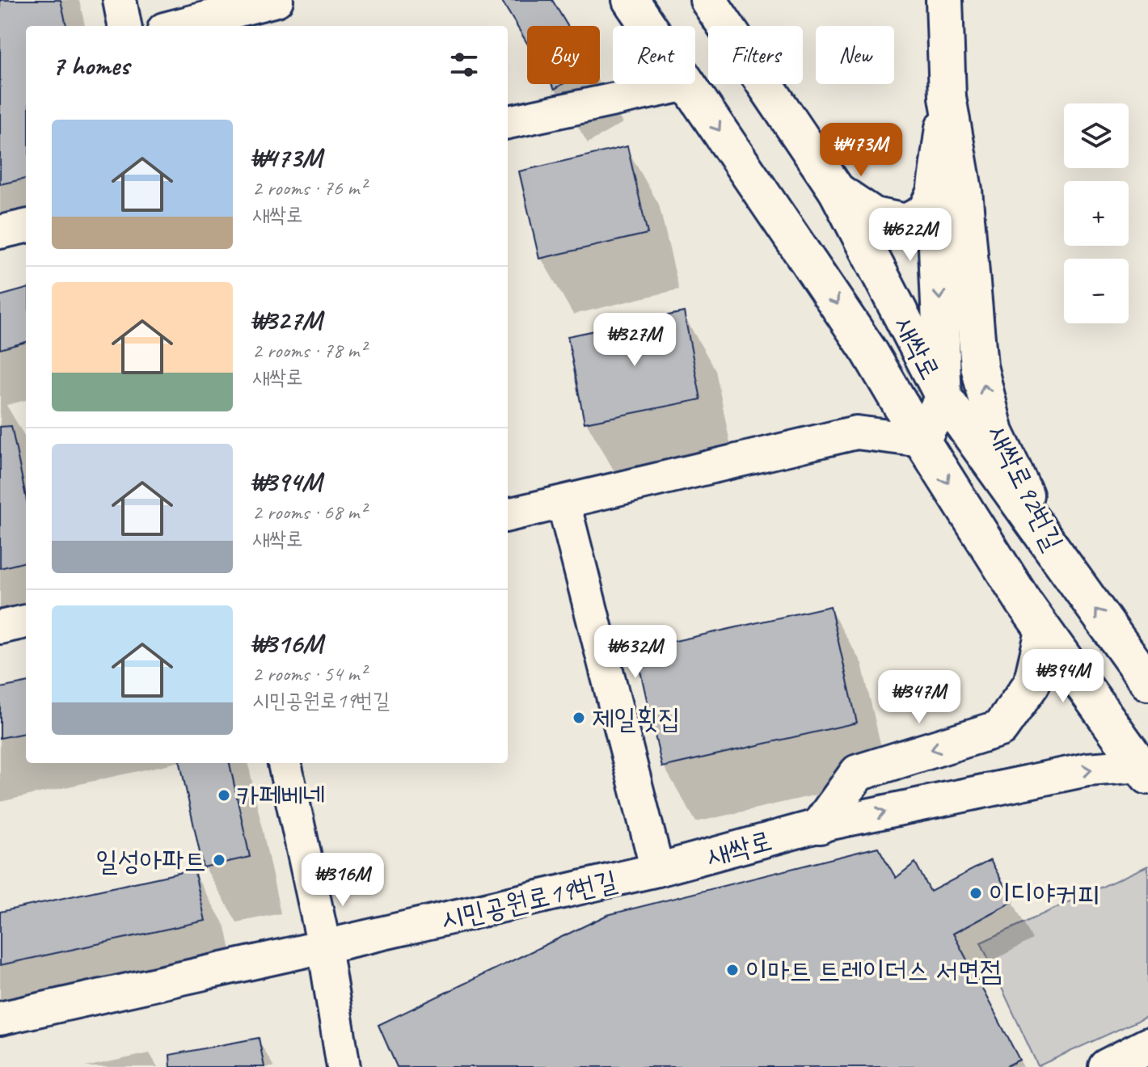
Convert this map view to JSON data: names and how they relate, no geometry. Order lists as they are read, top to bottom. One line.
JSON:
{"streets":{"main road":["새싹로","새싹로92번길"],"street":["시민공원로19번길"]},"crossings":[["새싹로","새싹로92번길"],["새싹로","시민공원로19번길"]],"places":["제일횟집","카페베네","일성아파트","이디야커피","이마트 트레이더스 서면점"],"page":{"chip":["Buy","Rent","Filters","New"],"heading":"7 homes","map_buttons":["+","−"],"list":[{"name":"₩473M","note":"2 rooms · 76 m² · 새싹로"},{"name":"₩327M","note":"2 rooms · 78 m² · 새싹로"},{"name":"₩394M","note":"2 rooms · 68 m² · 새싹로"},{"name":"₩316M","note":"2 rooms · 54 m² · 시민공원로19번길"}],"price":["₩473M","₩622M","₩327M","₩632M","₩394M","₩347M","₩316M"]}}
